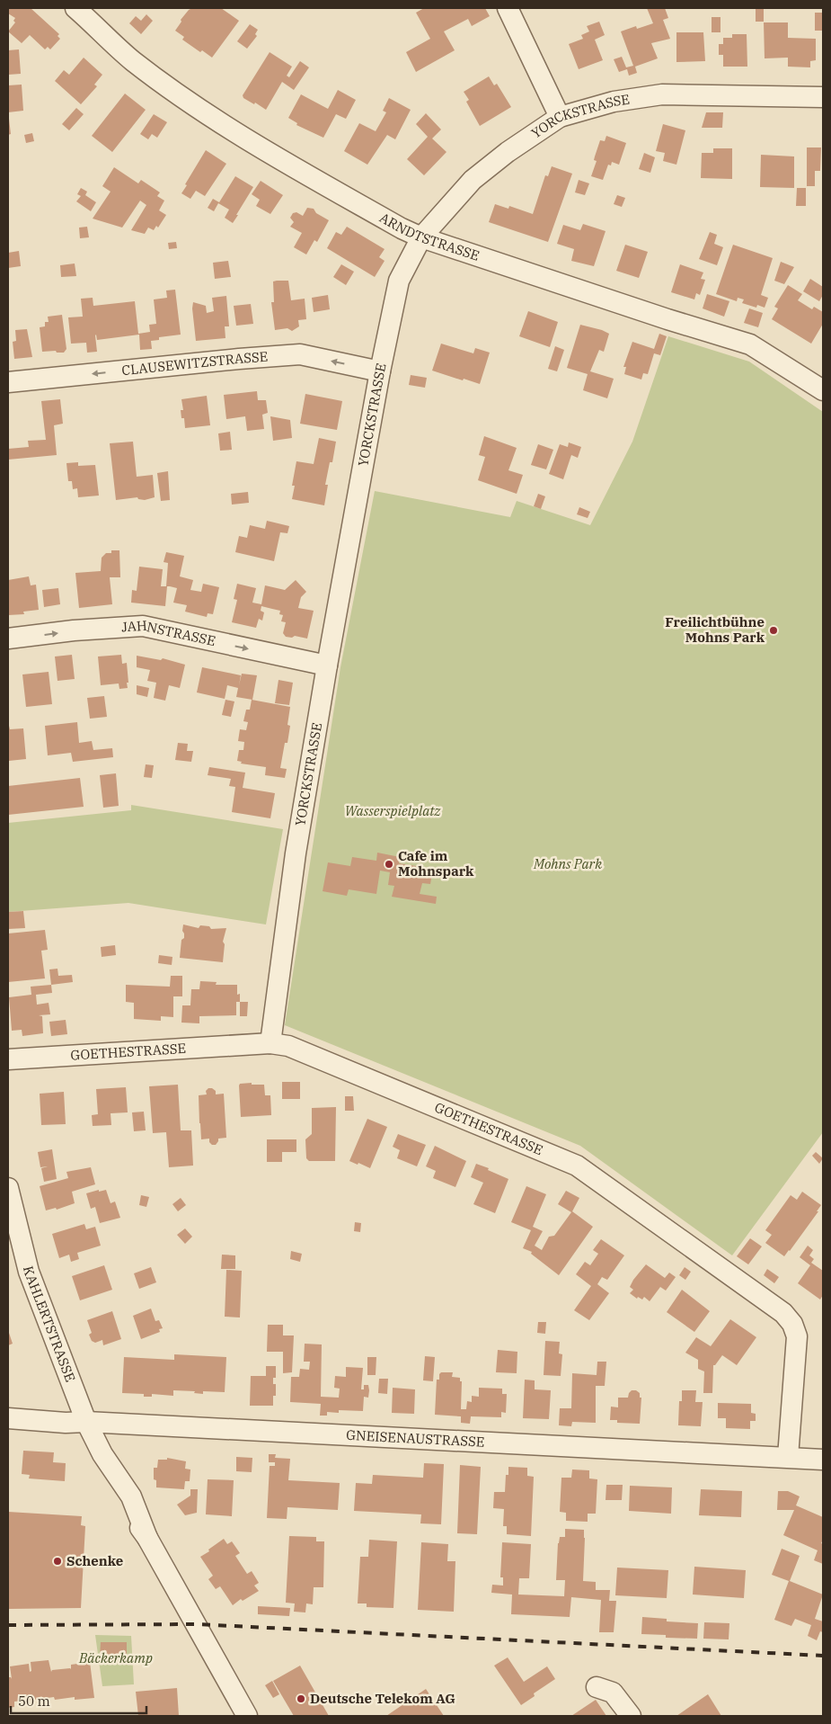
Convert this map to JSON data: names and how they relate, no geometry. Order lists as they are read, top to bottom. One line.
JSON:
{"streets":{"street":["YORCKSTRASSE","ARNDTSTRASSE","CLAUSEWITZSTRASSE","JAHNSTRASSE","GOETHESTRASSE","KAHLERTSTRASSE","GNEISENAUSTRASSE"]},"crossings":[["YORCKSTRASSE","ARNDTSTRASSE"],["YORCKSTRASSE","CLAUSEWITZSTRASSE"],["YORCKSTRASSE","JAHNSTRASSE"],["YORCKSTRASSE","GOETHESTRASSE"],["GOETHESTRASSE","GNEISENAUSTRASSE"],["KAHLERTSTRASSE","GNEISENAUSTRASSE"]],"one_way":["CLAUSEWITZSTRASSE","JAHNSTRASSE"],"parks":["Wasserspielplatz","Mohns Park","Bäckerkamp"],"places":["Freilichtbühne Mohns Park","Cafe im Mohnspark","Schenke","Deutsche Telekom AG"],"scale_bar":"50 m"}
